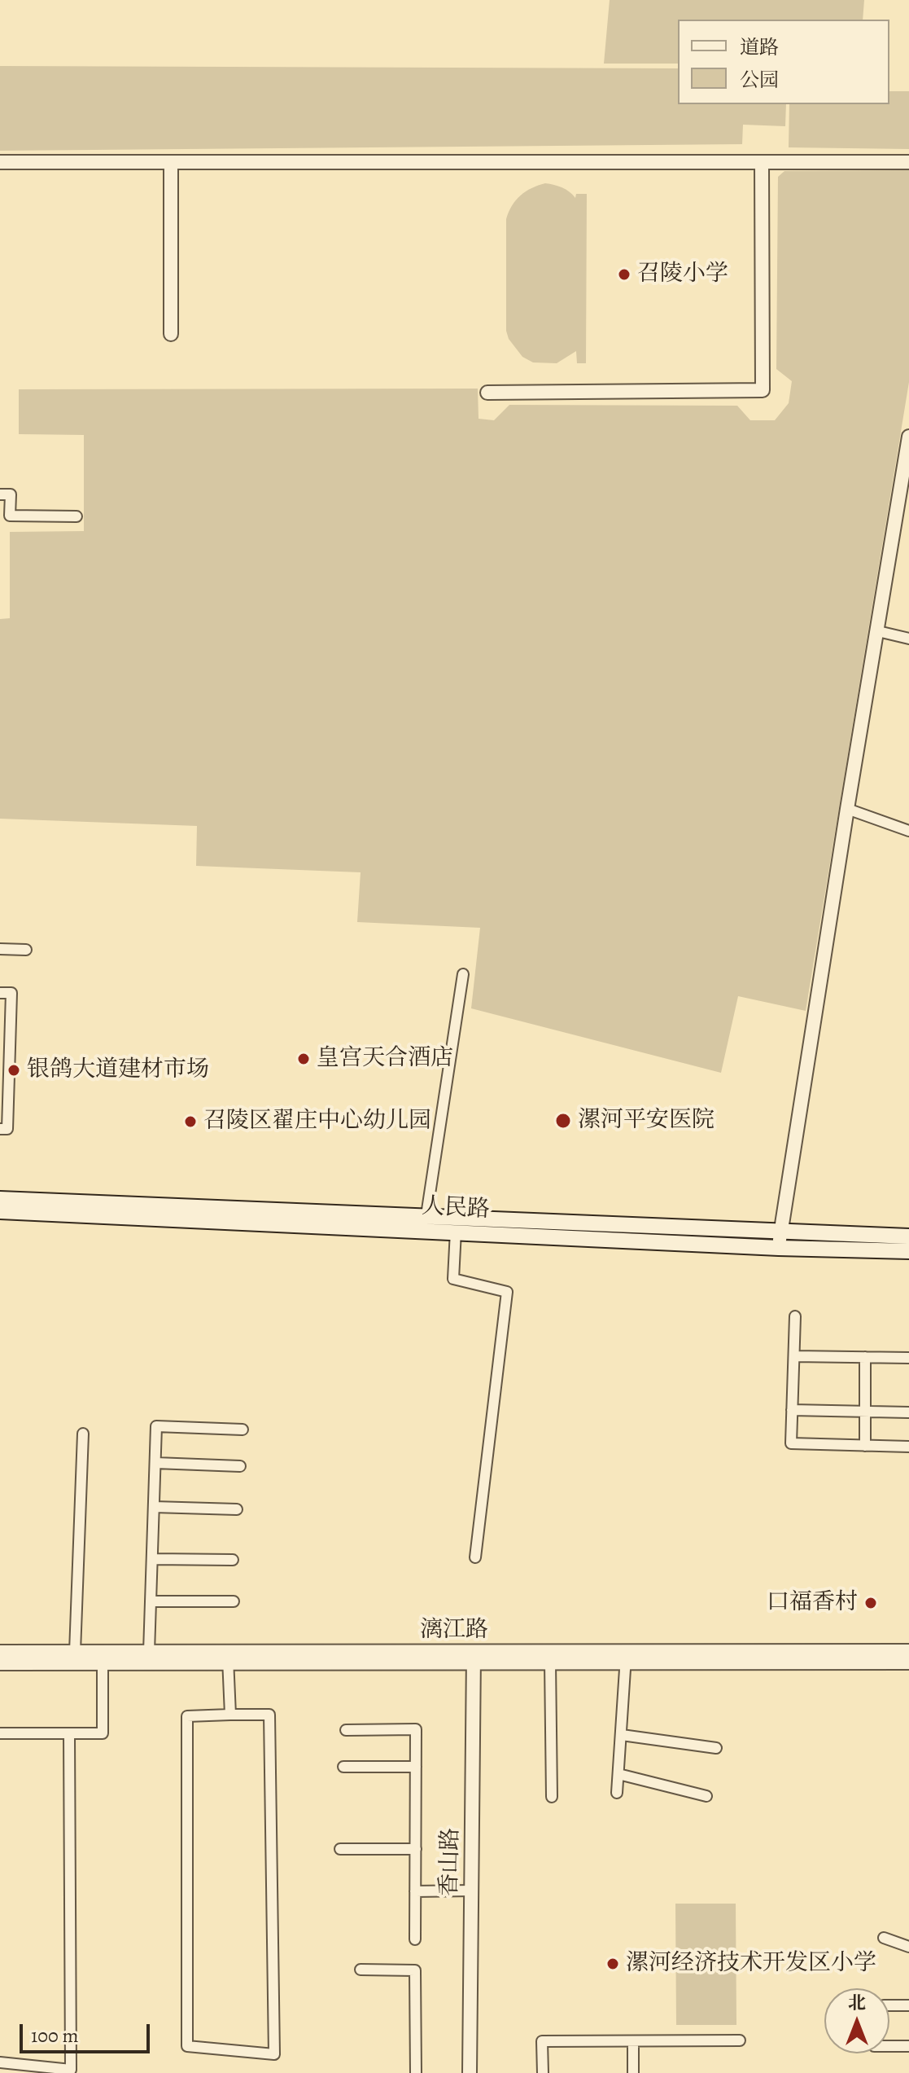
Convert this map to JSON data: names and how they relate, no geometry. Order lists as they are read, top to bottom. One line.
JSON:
{"streets":{"main road":["人民路"],"street":["漓江路","香山路"]},"crossings":[["漓江路","香山路"]],"places":["召陵小学","皇宫天合酒店","银鸽大道建材市场","漯河平安医院","召陵区翟庄中心幼儿园","口福香村","漯河经济技术开发区小学"],"legend":["道路","公园"],"scale_bar":"100 m","north":"top"}
